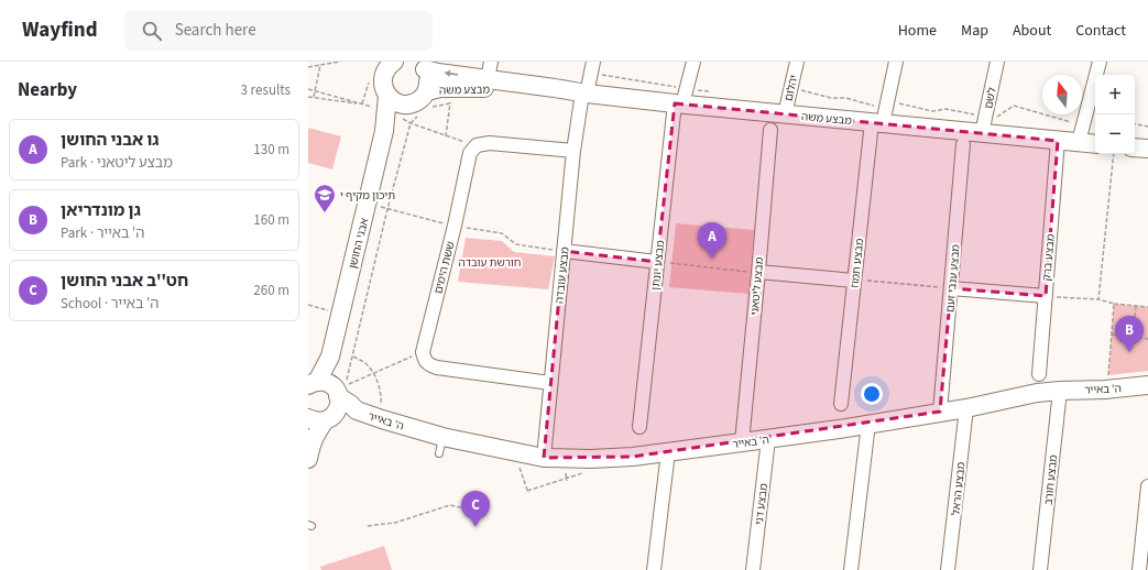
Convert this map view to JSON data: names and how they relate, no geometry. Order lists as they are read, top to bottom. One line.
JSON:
{"streets":{"street":["יהלום","מבצע משה","לשם","אבני החושן","מבצע ברק","מבצע תמוז","מבצע יונתן","ששת הימים","מבצע עובדה","מבצע ענבי זעם","מבצע ליטאני","ה' באייר","מבצע חורב","מבצע הראל","מבצע דני"]},"crossings":[["יהלום","מבצע משה"],["מבצע משה","לשם"],["מבצע משה","מבצע ברק"],["מבצע משה","מבצע תמוז"],["מבצע משה","מבצע יונתן"],["מבצע משה","מבצע עובדה"],["אבני החושן","ה' באייר"],["מבצע עובדה","ה' באייר"],["מבצע ענבי זעם","ה' באייר"],["מבצע ליטאני","ה' באייר"],["ה' באייר","מבצע חורב"],["ה' באייר","מבצע הראל"],["ה' באייר","מבצע דני"]],"parks":["חורשת עובדה"],"places":{"school or university":["תיכון מקיף י"]},"north":"top","page":{"header":"Wayfind","search":"Search here","nav":["Home","Map","About","Contact"],"heading":["Nearby","3 results"],"map_buttons":["+","−"],"list":[{"mark":"A","name":"גו אבני החושן","note":"Park · מבצע ליטאני","value":"130 m"},{"mark":"B","name":"גן מונדריאן","note":"Park · ה' באייר","value":"160 m"},{"mark":"C","name":"חט''ב אבני החושן","note":"School · ה' באייר","value":"260 m"}],"pins":["A","B","C"]}}
